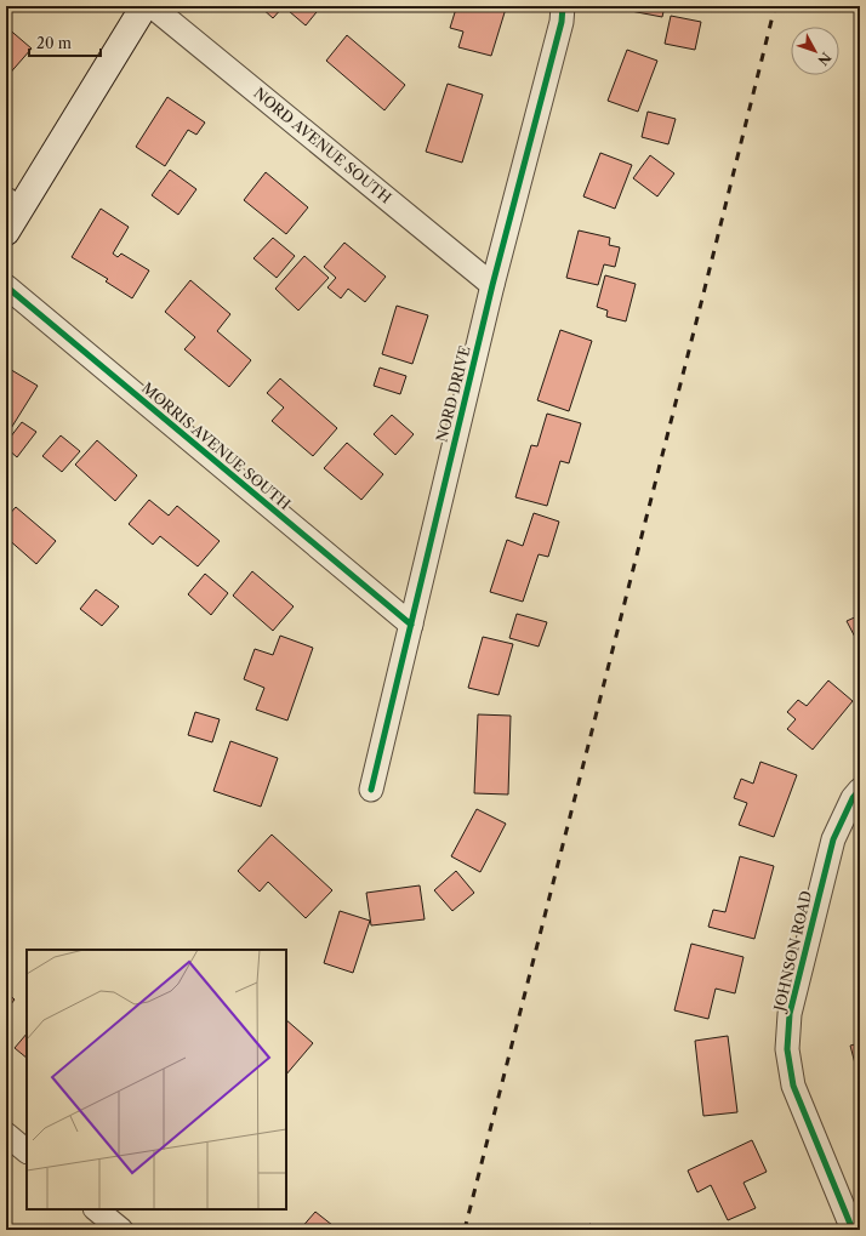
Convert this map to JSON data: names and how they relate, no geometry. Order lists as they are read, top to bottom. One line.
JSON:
{"streets":{"street":["NORD AVENUE SOUTH","NORD DRIVE","MORRIS AVENUE SOUTH","JOHNSON ROAD"]},"crossings":[["NORD AVENUE SOUTH","NORD DRIVE"],["NORD DRIVE","MORRIS AVENUE SOUTH"]],"scale_bar":"20 m","north":"bottom right"}
